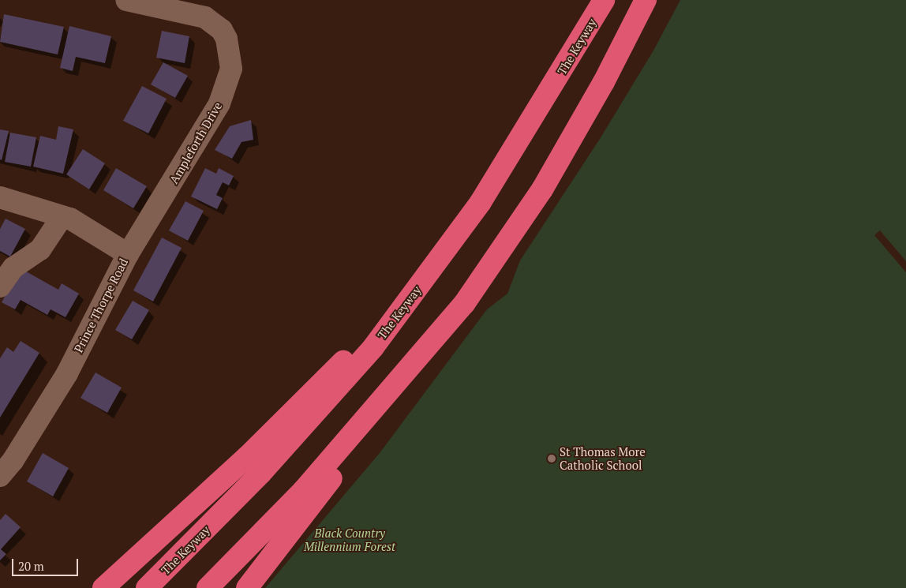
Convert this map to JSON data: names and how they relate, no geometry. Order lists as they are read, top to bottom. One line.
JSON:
{"streets":{"highway":["The Keyway"],"street":["Ampleforth Drive","Prince Thorpe Road"]},"crossings":[["Ampleforth Drive","Prince Thorpe Road"]],"parks":["Black Country Millennium Forest"],"places":["St Thomas More Catholic School"],"scale_bar":"20 m"}
